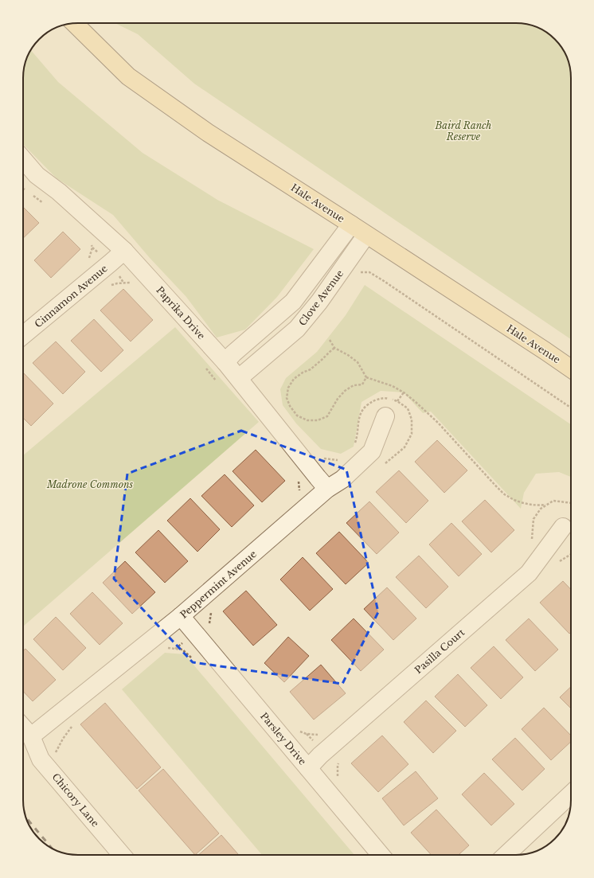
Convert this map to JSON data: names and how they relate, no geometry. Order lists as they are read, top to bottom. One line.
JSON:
{"streets":{"main road":["Hale Avenue"],"street":["Cinnamon Avenue","Clove Avenue","Paprika Drive","Peppermint Avenue","Pasilla Court","Parsley Drive","Chicory Lane"]},"crossings":[["Hale Avenue","Clove Avenue"],["Cinnamon Avenue","Paprika Drive"],["Clove Avenue","Paprika Drive"],["Paprika Drive","Peppermint Avenue"],["Peppermint Avenue","Parsley Drive"],["Peppermint Avenue","Chicory Lane"],["Pasilla Court","Parsley Drive"]],"parks":["Baird Ranch Reserve","Madrone Commons"]}
